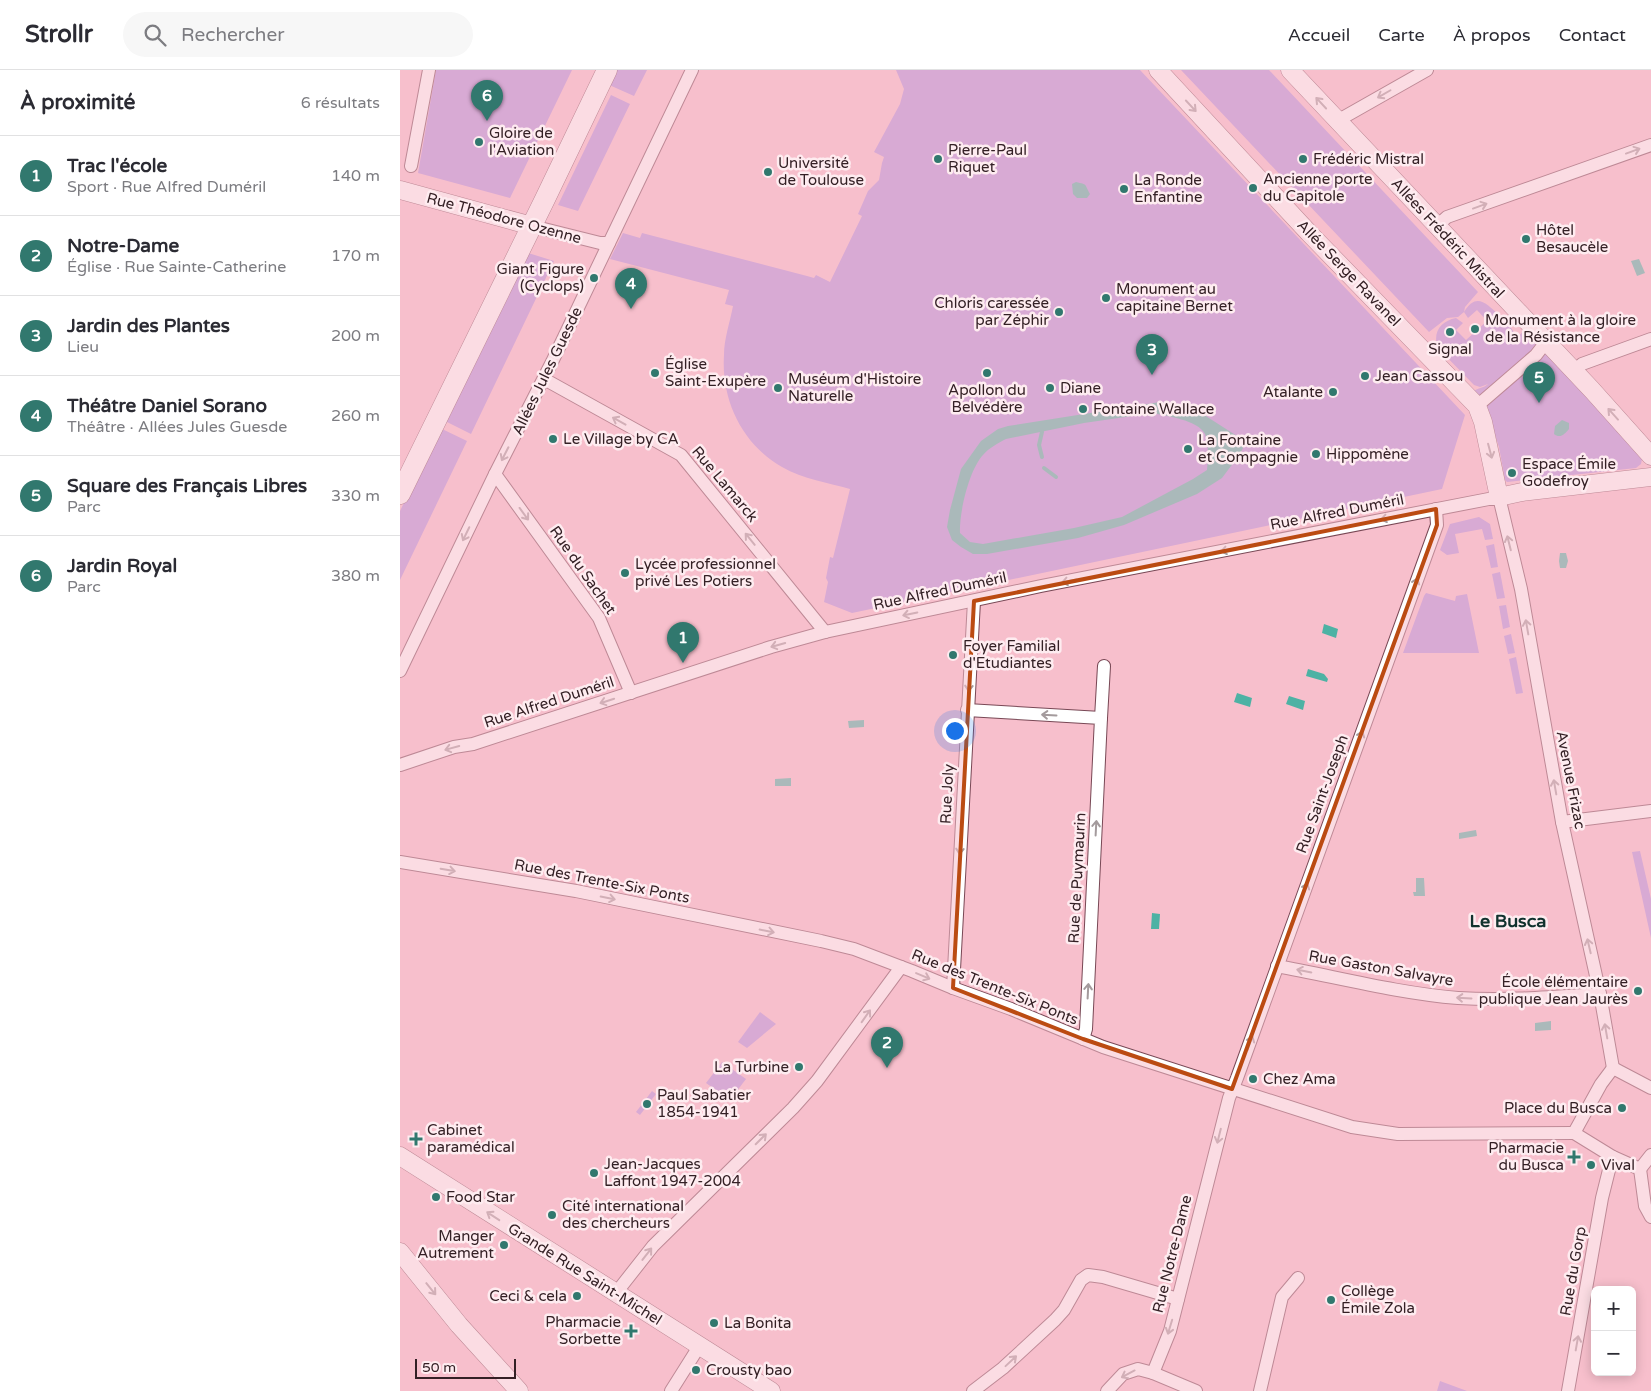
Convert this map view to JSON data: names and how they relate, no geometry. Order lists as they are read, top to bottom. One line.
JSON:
{"streets":{"main road":["Rue Théodore Ozenne","Allées Frédéric Mistral","Allée Serge Ravanel","Grande Rue Saint-Michel"],"street":["Allées Jules Guesde","Rue Lamarck","Rue Alfred Duméril","Rue du Sachet","Avenue Frizac","Rue Joly","Rue Saint-Joseph","Rue de Puymaurin","Rue des Trente-Six Ponts","Rue Gaston Salvayre","Rue Notre-Dame","Rue du Gorp"]},"crossings":[["Rue Théodore Ozenne","Allées Jules Guesde"],["Allée Serge Ravanel","Rue Alfred Duméril"],["Allée Serge Ravanel","Avenue Frizac"],["Allées Jules Guesde","Rue Lamarck"],["Allées Jules Guesde","Rue du Sachet"],["Rue Lamarck","Rue Alfred Duméril"],["Rue Alfred Duméril","Rue du Sachet"],["Rue Alfred Duméril","Avenue Frizac"],["Rue Alfred Duméril","Rue Joly"],["Rue Alfred Duméril","Rue Saint-Joseph"],["Avenue Frizac","Rue Gaston Salvayre"],["Rue Joly","Rue des Trente-Six Ponts"],["Rue Saint-Joseph","Rue des Trente-Six Ponts"],["Rue Saint-Joseph","Rue Gaston Salvayre"],["Rue Saint-Joseph","Rue Notre-Dame"],["Rue de Puymaurin","Rue des Trente-Six Ponts"],["Rue des Trente-Six Ponts","Rue Notre-Dame"]],"one_way":["Allée Serge Ravanel","Allées Jules Guesde","Rue Lamarck","Rue Alfred Duméril","Rue du Sachet","Avenue Frizac","Rue Joly","Rue Saint-Joseph","Rue de Puymaurin","Rue des Trente-Six Ponts","Rue Gaston Salvayre","Rue du Gorp"],"districts":["Le Busca"],"places":{"other":["Gloire de l'Aviation","Pierre-Paul Riquet","Frédéric Mistral","Université de Toulouse","Ancienne porte du Capitole","La Ronde Enfantine","Hôtel Besaucèle","Giant Figure (Cyclops)","Monument au capitaine Bernet","Chloris caressée par Zéphir","Monument à la gloire de la Résistance","Signal","Église Saint-Exupère","Apollon du Belvédère","Jean Cassou","Muséum d'Histoire Naturelle","Diane","Atalante","Fontaine Wallace","Le Village by CA","La Fontaine et Compagnie","Hippomène","Espace Émile Godefroy","Lycée professionnel privé Les Potiers","Foyer Familial d'Etudiantes","École élémentaire publique Jean Jaurès","La Turbine","Chez Ama","Paul Sabatier 1854-1941","Place du Busca","Vival","Jean-Jacques Laffont 1947-2004","Food Star","Cité international des chercheurs","Manger Autrement","Ceci & cela","Collège Émile Zola","La Bonita","Crousty bao"],"health":["Cabinet paramédical","Pharmacie du Busca","Pharmacie Sorbette"]},"scale_bar":"50 m","page":{"header":"Strollr","search":"Rechercher","nav":["Accueil","Carte","À propos","Contact"],"heading":["À proximité","6 résultats"],"pins":["6","4","3","5","1","2"],"list":[{"mark":"1","name":"Trac l'école","note":"Sport · Rue Alfred Duméril","value":"140 m"},{"mark":"2","name":"Notre-Dame","note":"Église · Rue Sainte-Catherine","value":"170 m"},{"mark":"3","name":"Jardin des Plantes","note":"Lieu","value":"200 m"},{"mark":"4","name":"Théâtre Daniel Sorano","note":"Théâtre · Allées Jules Guesde","value":"260 m"},{"mark":"5","name":"Square des Français Libres","note":"Parc","value":"330 m"},{"mark":"6","name":"Jardin Royal","note":"Parc","value":"380 m"}],"map_buttons":["+","−"],"scale":"50 m"}}
